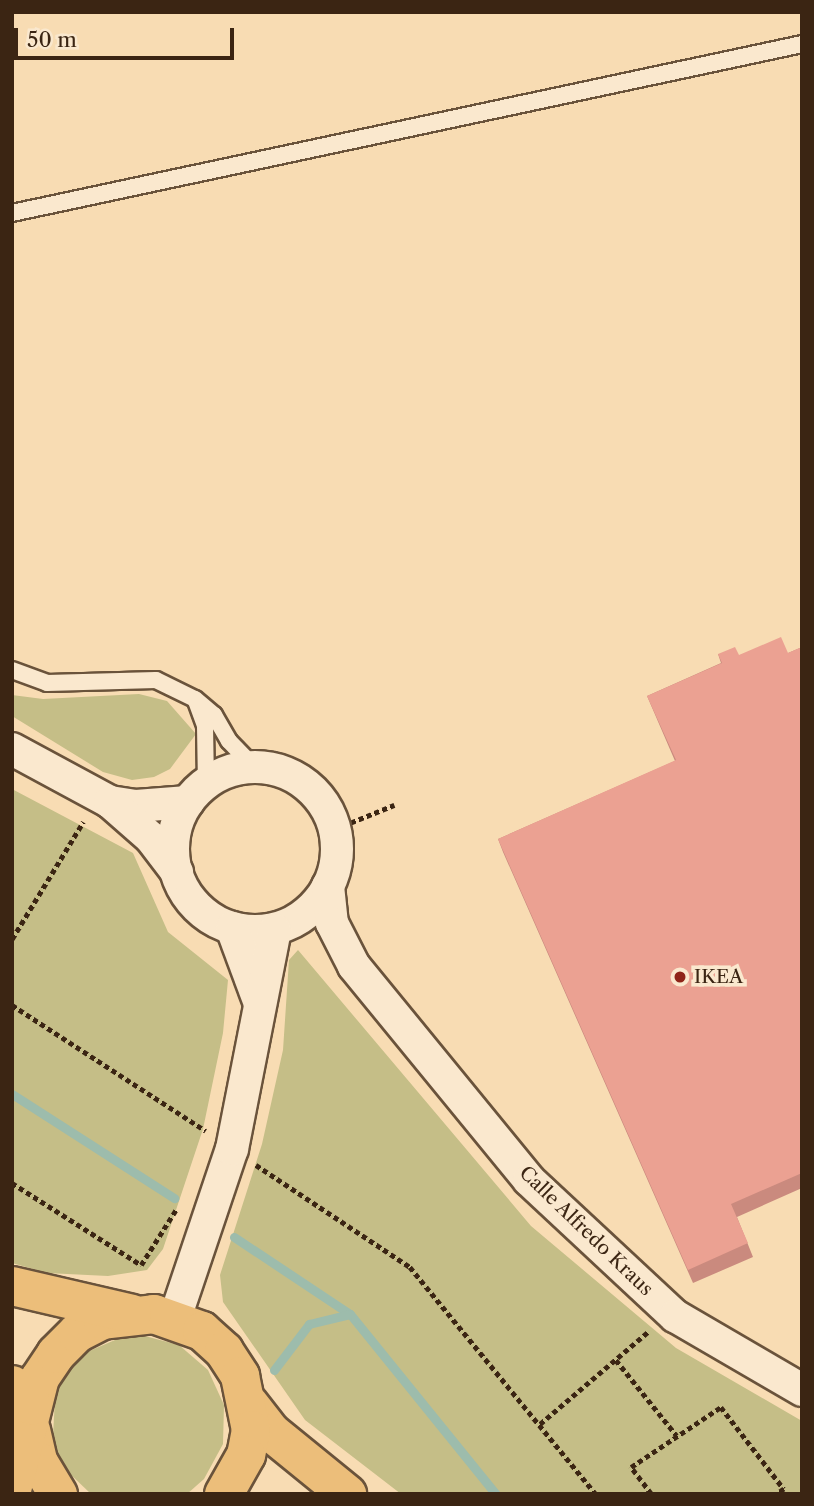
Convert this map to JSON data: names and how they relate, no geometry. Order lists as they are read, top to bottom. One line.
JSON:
{"streets":{"street":["Calle Alfredo Kraus"]},"places":["IKEA"],"scale_bar":"50 m"}
